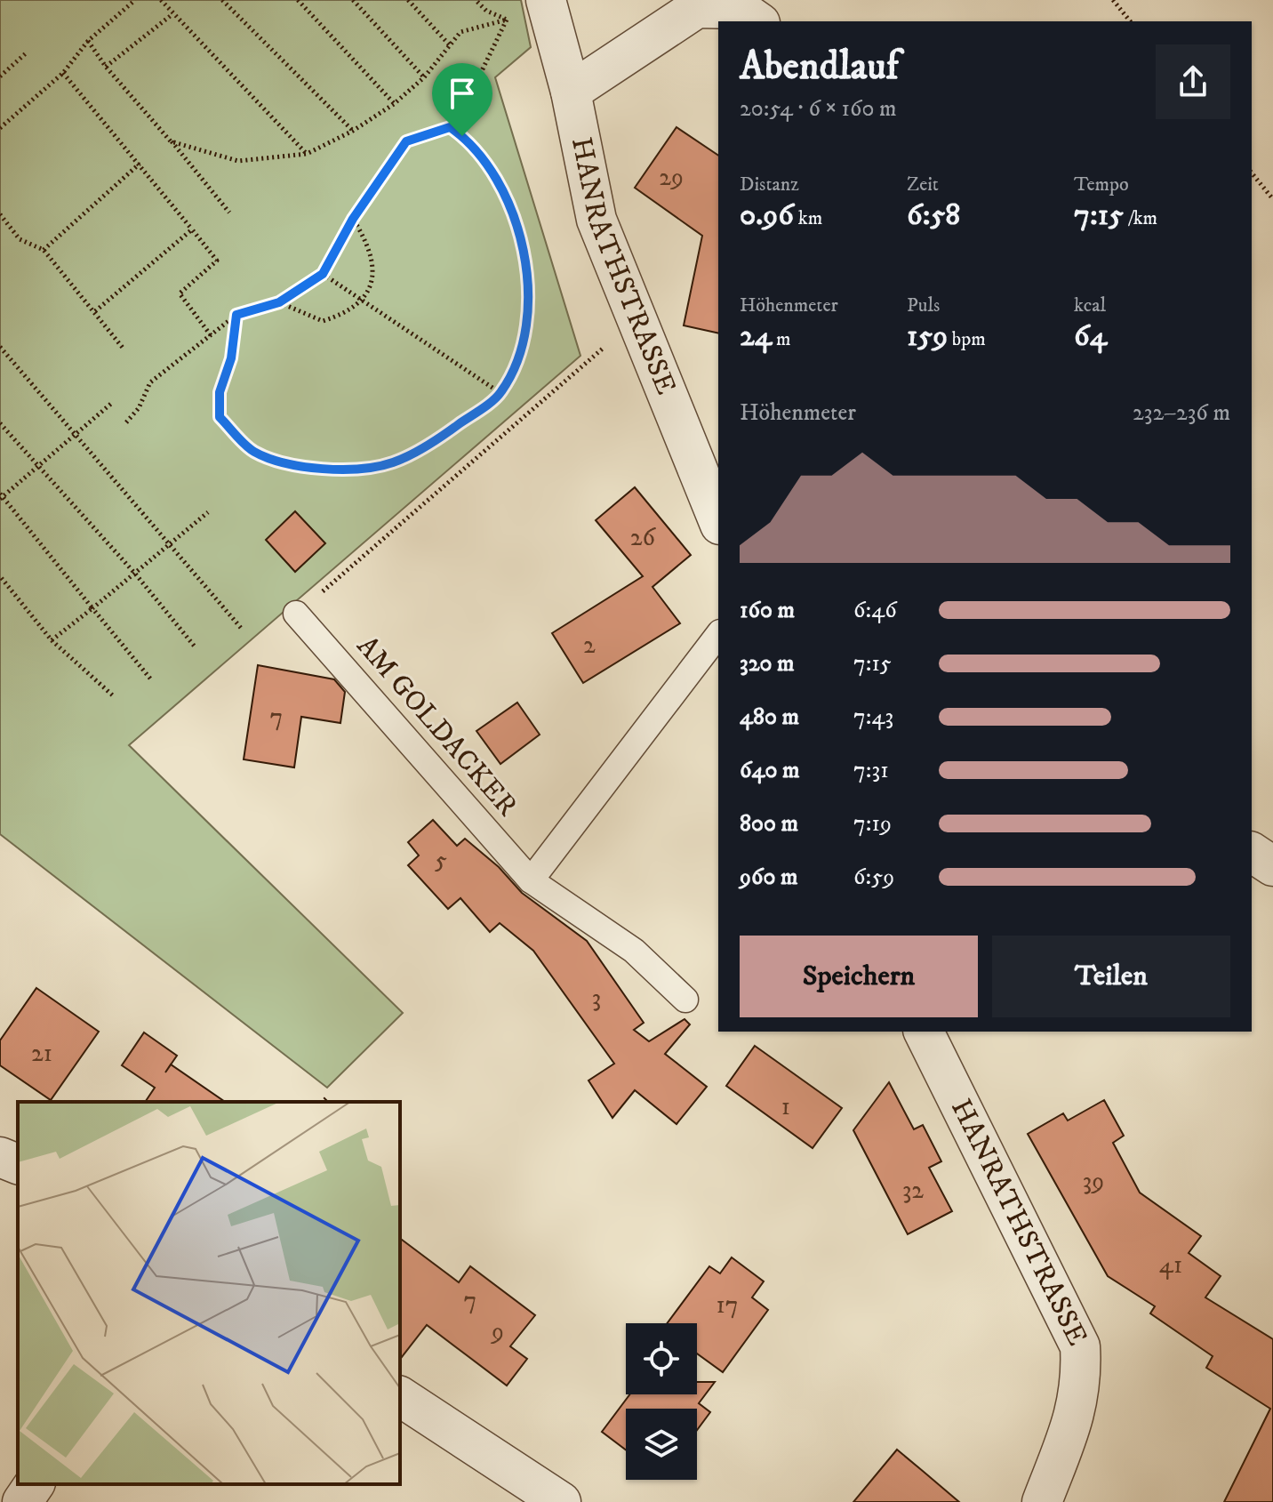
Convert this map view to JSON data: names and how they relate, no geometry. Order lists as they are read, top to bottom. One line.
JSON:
{"streets":{"street":["HANRATHSTRASSE"],"lane":["AM GOLDACKER"]},"house_numbers":["29","26","2","7","5","3","21","1","39","32","41","7","17","9"],"page":{"heading":["Abendlauf","20:54 · 6 × 160 m"],"stats":[["Distanz","0.96 km"],["Zeit","6:58"],["Tempo","7:15 /km"],["Höhenmeter","24 m"],["Puls","159 bpm"],["kcal","64"]],"chart":["Höhenmeter","232–236 m"],"list":[{"name":"160 m","note":"6:46"},{"name":"320 m","note":"7:15"},{"name":"480 m","note":"7:43"},{"name":"640 m","note":"7:31"},{"name":"800 m","note":"7:19"},{"name":"960 m","note":"6:59"}],"buttons":["Speichern","Teilen"]}}
